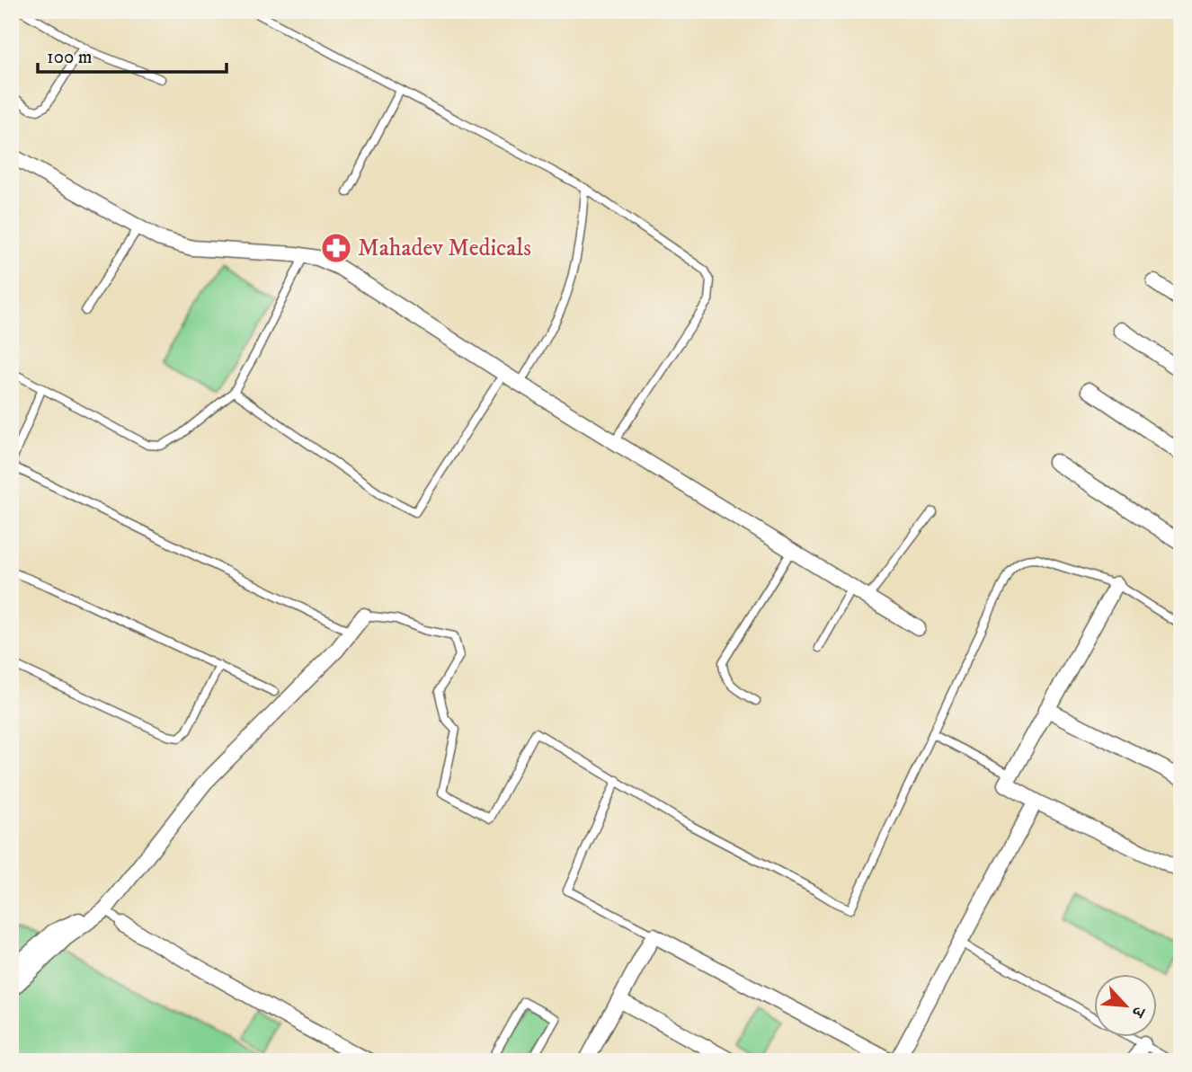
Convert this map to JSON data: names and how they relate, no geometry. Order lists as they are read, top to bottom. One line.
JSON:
{"places":{"pharmacy":["Mahadev Medicals"]},"scale_bar":"100 m","north":"bottom right"}
